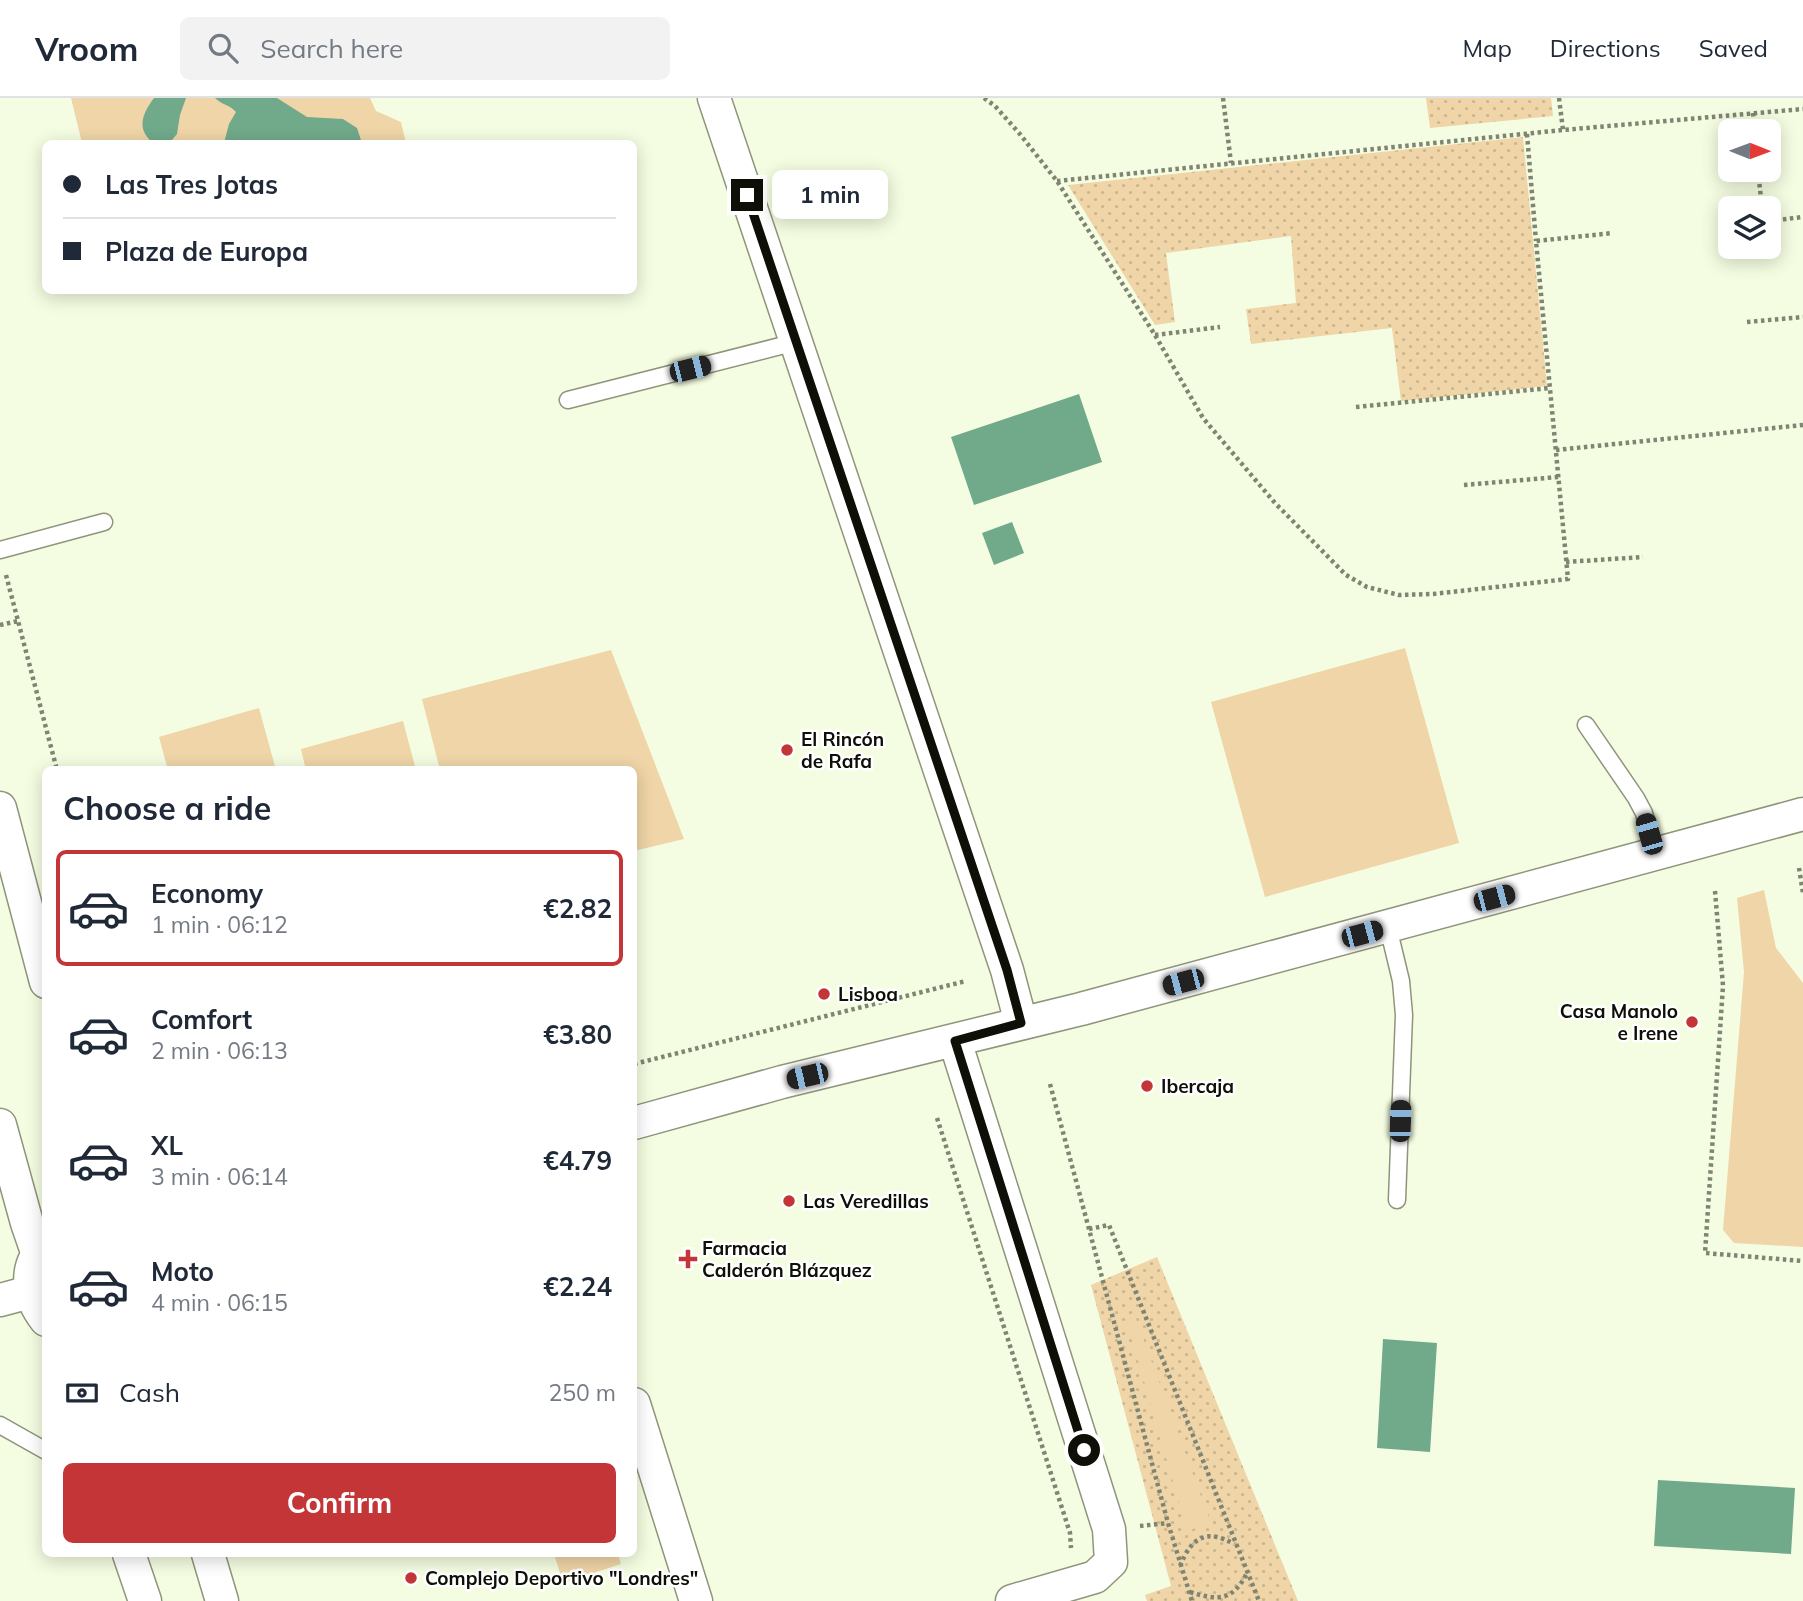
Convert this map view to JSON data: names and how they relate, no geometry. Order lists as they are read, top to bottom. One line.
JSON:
{"places":{"other":["El Rincón de Rafa","Lisboa","Casa Manolo e Irene","Ibercaja","Las Veredillas","Complejo Deportivo \"Londres\""],"health":["Farmacia Calderón Blázquez"]},"north":"right","page":{"header":"Vroom","search":"Search here","nav":["Map","Directions","Saved"],"banner":["Las Tres Jotas","Plaza de Europa"],"bubble":"1 min","heading":"Choose a ride","list":[{"name":"Economy","note":"1 min · 06:12","value":"€2.82"},{"name":"Comfort","note":"2 min · 06:13","value":"€3.80"},{"name":"XL","note":"3 min · 06:14","value":"€4.79"},{"name":"Moto","note":"4 min · 06:15","value":"€2.24"}],"pay":["Cash","250 m"],"buttons":"Confirm"}}
